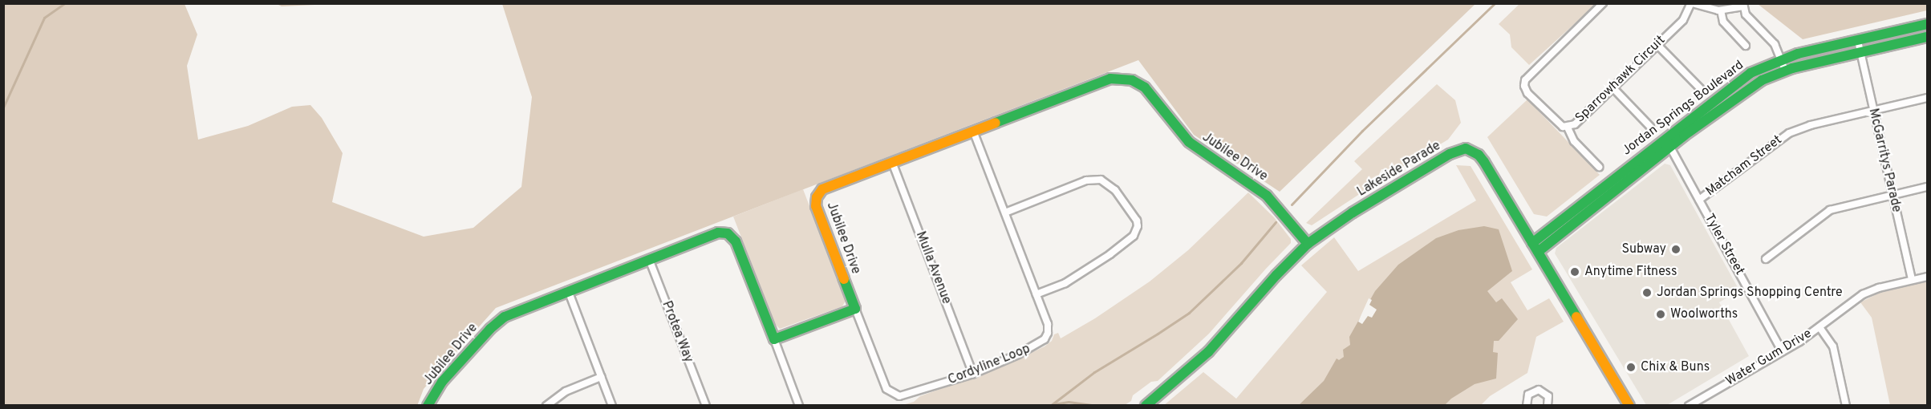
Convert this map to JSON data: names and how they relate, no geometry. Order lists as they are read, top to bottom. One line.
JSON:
{"streets":{"street":["Sparrowhawk Circuit","Jordan Springs Boulevard","Jubilee Drive","McGarritys Parade","Matcham Street","Lakeside Parade","Tyler Street","Mulla Avenue","Protea Way","Water Gum Drive","Cordyline Loop"]},"crossings":[["Jordan Springs Boulevard","McGarritys Parade"],["Jordan Springs Boulevard","Lakeside Parade"],["Jordan Springs Boulevard","Tyler Street"],["Jubilee Drive","Lakeside Parade"],["Jubilee Drive","Mulla Avenue"],["Jubilee Drive","Protea Way"],["Jubilee Drive","Cordyline Loop"],["McGarritys Parade","Matcham Street"],["McGarritys Parade","Water Gum Drive"],["Matcham Street","Tyler Street"],["Tyler Street","Water Gum Drive"],["Mulla Avenue","Cordyline Loop"]],"places":["Subway","Anytime Fitness","Jordan Springs Shopping Centre","Woolworths","Chix & Buns"]}
